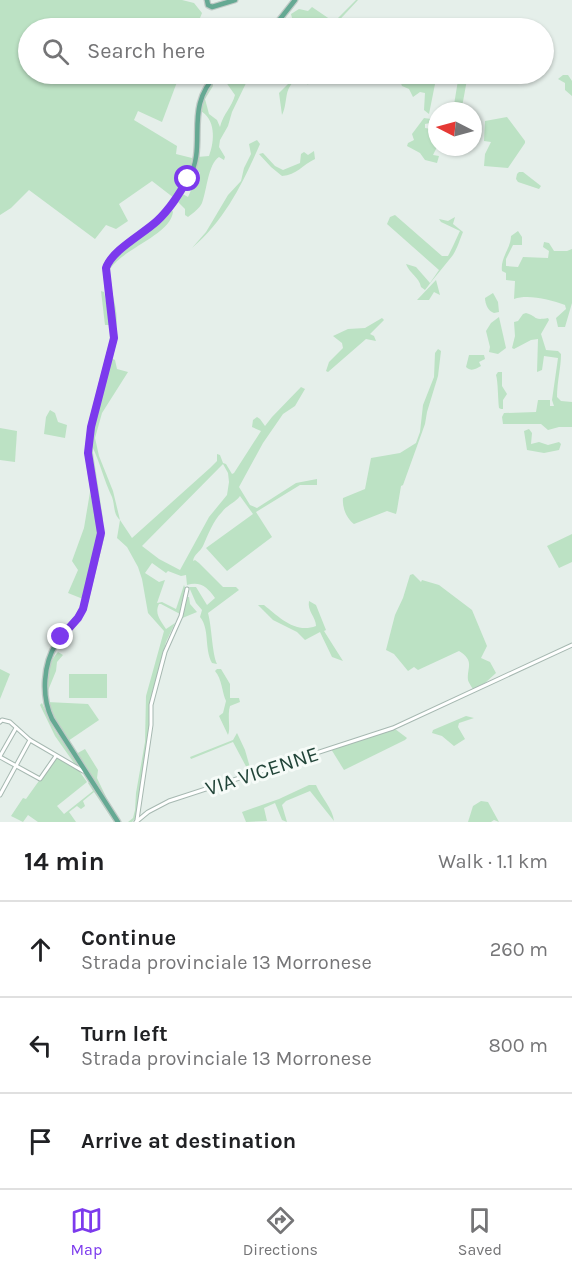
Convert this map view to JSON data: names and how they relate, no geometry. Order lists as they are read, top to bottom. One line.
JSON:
{"streets":{"street":["VIA VICENNE"]},"north":"left","page":{"search":"Search here","heading":["14 min","Walk · 1.1 km"],"list":[["Continue","Strada provinciale 13 Morronese","260 m"],["Turn left","Strada provinciale 13 Morronese","800 m"],"Arrive at destination"],"nav":["Map","Directions","Saved"]}}
